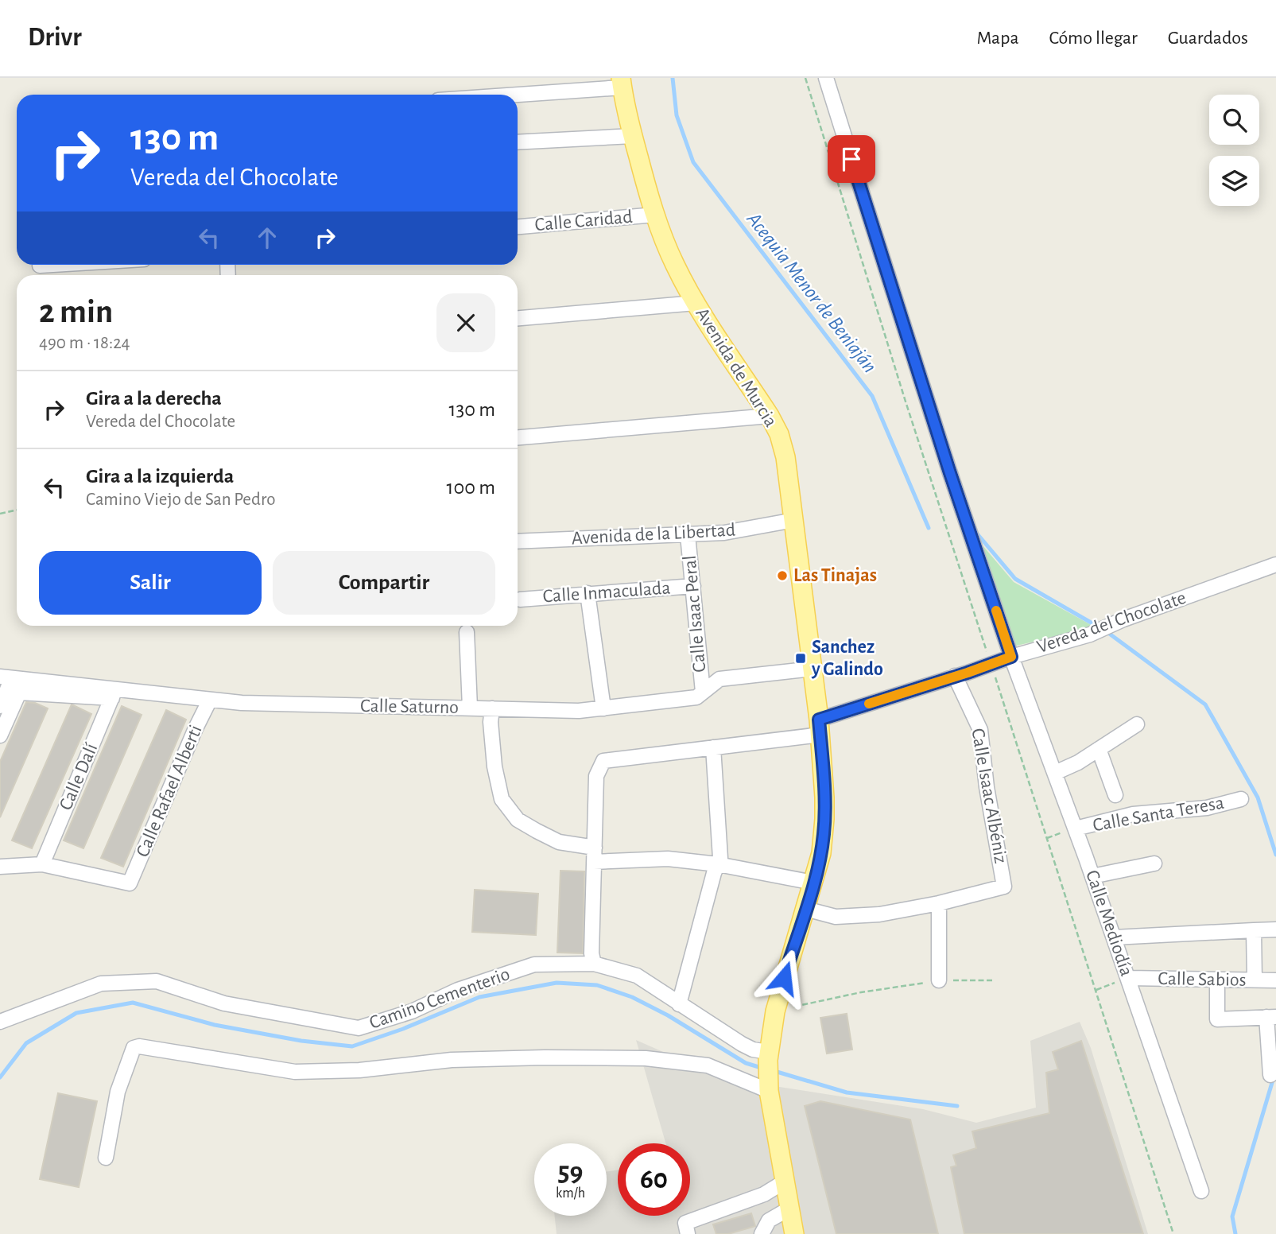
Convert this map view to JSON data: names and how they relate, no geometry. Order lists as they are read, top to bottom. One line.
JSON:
{"streets":{"main road":["Avenida de Murcia"],"street":["Calle Caridad","Avenida de la Libertad","Calle Inmaculada","Calle Isaac Peral","Vereda del Chocolate","Calle Saturno","Calle Dalí","Calle Rafael Alberti","Calle Isaac Albéniz","Calle Santa Teresa","Calle Mediodía","Calle Sabios","Camino Cementerio"]},"crossings":[["Calle Caridad","Avenida de Murcia"],["Avenida de Murcia","Avenida de la Libertad"],["Avenida de Murcia","Vereda del Chocolate"],["Avenida de Murcia","Calle Saturno"],["Avenida de Murcia","Camino Cementerio"],["Avenida de la Libertad","Calle Isaac Peral"],["Calle Inmaculada","Calle Isaac Peral"],["Calle Isaac Peral","Calle Saturno"],["Vereda del Chocolate","Calle Isaac Albéniz"],["Vereda del Chocolate","Calle Mediodía"],["Calle Saturno","Calle Dalí"],["Calle Saturno","Calle Rafael Alberti"],["Calle Dalí","Calle Rafael Alberti"],["Calle Santa Teresa","Calle Mediodía"],["Calle Mediodía","Calle Sabios"]],"water":["Acequia Menor de Beniaján"],"places":{"other":["Las Tinajas"],"transit":["Sanchez y Galindo"]},"page":{"header":"Drivr","nav":["Mapa","Cómo llegar","Guardados"],"turn":["130 m","Vereda del Chocolate"],"heading":["2 min","490 m · 18:24"],"list":[{"name":"Gira a la derecha","note":"Vereda del Chocolate","value":"130 m"},{"name":"Gira a la izquierda","note":"Camino Viejo de San Pedro","value":"100 m"}],"buttons":["Salir","Compartir"],"speed":"59 km/h","limit":"60"}}
